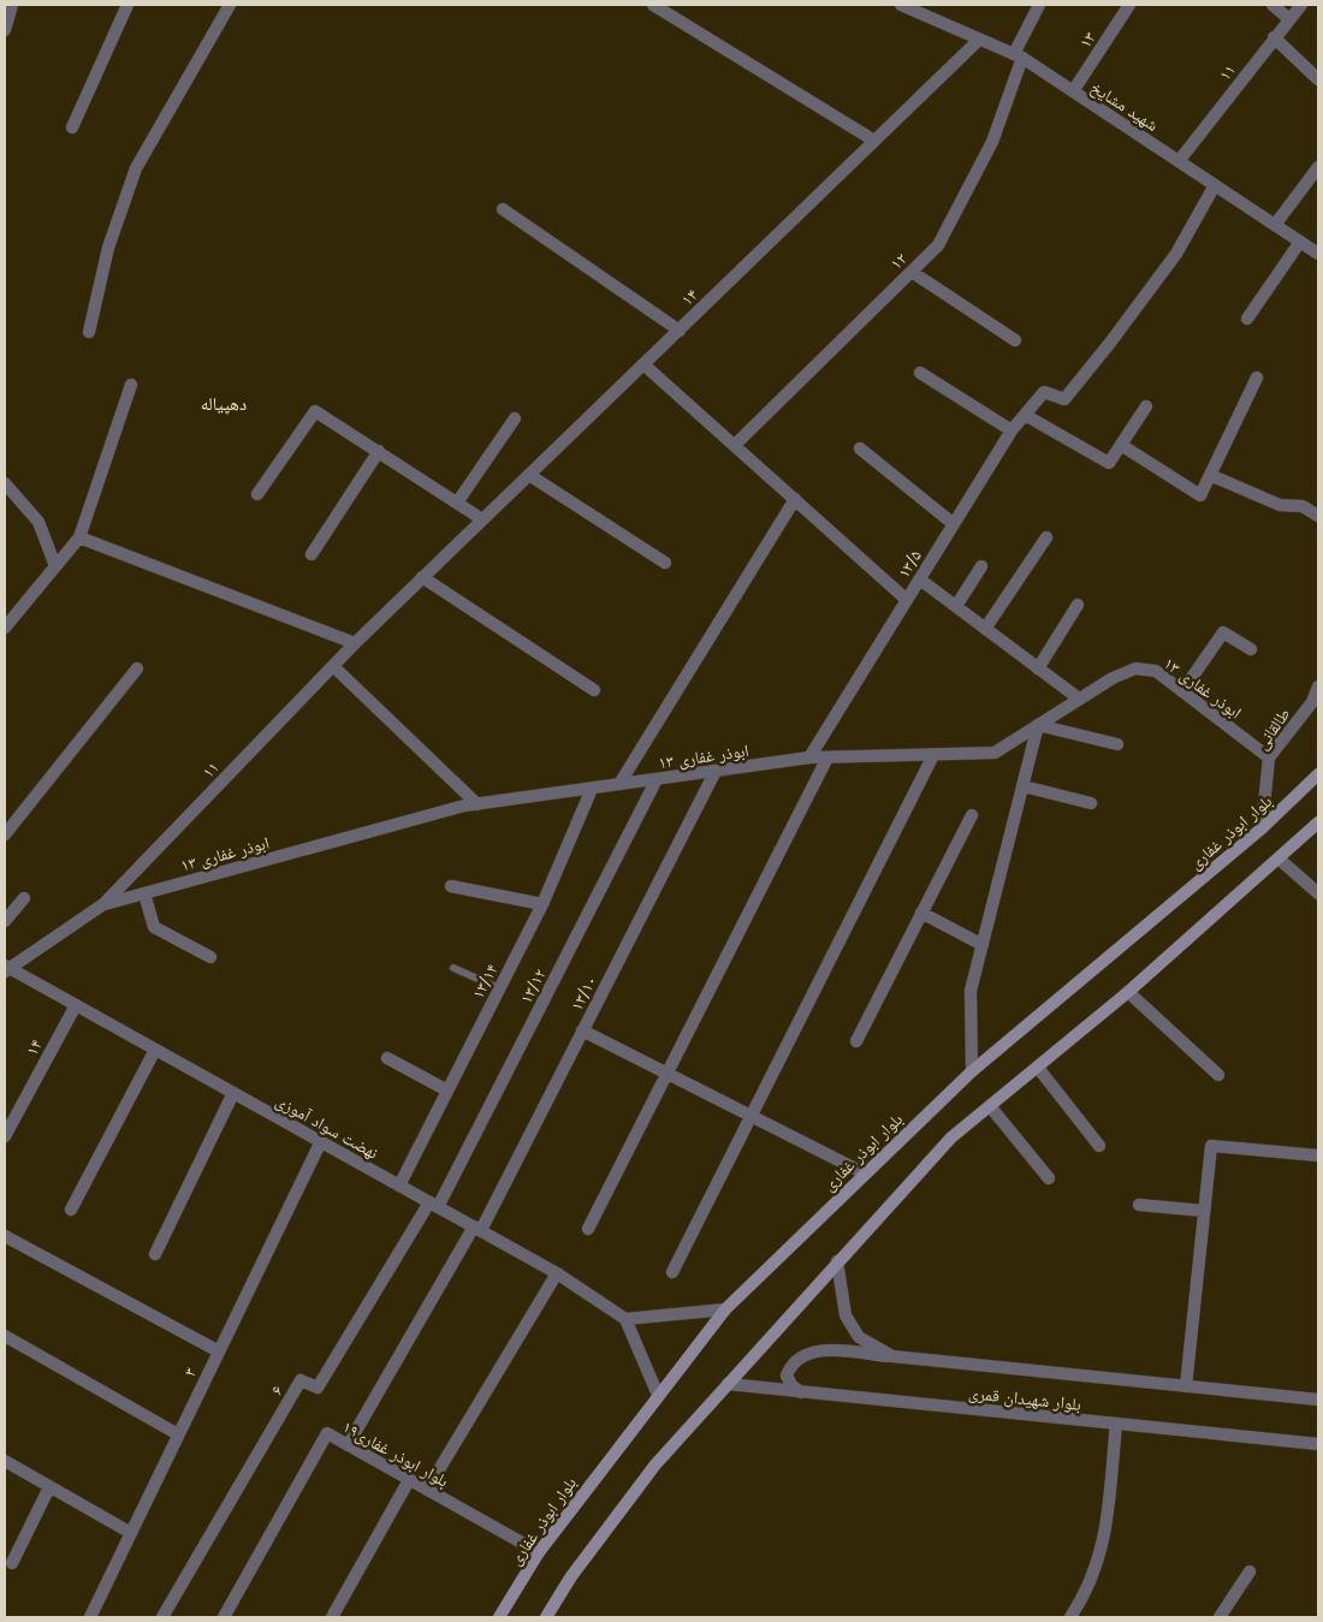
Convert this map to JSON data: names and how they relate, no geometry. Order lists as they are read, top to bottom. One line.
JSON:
{"streets":{"main road":["بلوار ابوذر غفاری"],"street":["۱۳","۱۱","شهید مشایخ","۱۲","۱۴","۱۳/۵","۱۳ ابوذر غفاری","طالقانی","۱۳/۱۴","۱۳/۱۲","۱۳/۱۰","نهضت سواد آموزی","۳","۶","بلوار شهیدان قمری","بلوار ابوذر غفاری۱۹"]},"crossings":[["۱۳","شهید مشایخ"],["۱۱","شهید مشایخ"],["۱۱","۱۴"],["۱۱","۱۳ ابوذر غفاری"],["۱۱","نهضت سواد آموزی"],["شهید مشایخ","۱۲"],["شهید مشایخ","۱۴"],["شهید مشایخ","۱۳/۵"],["۱۴","نهضت سواد آموزی"],["۱۳/۵","۱۳ ابوذر غفاری"],["۱۳ ابوذر غفاری","طالقانی"],["۱۳ ابوذر غفاری","۱۳/۱۴"],["۱۳ ابوذر غفاری","۱۳/۱۲"],["۱۳ ابوذر غفاری","۱۳/۱۰"],["طالقانی","بلوار ابوذر غفاری"],["بلوار ابوذر غفاری","بلوار ابوذر غفاری۱۹"],["۱۳/۱۴","نهضت سواد آموزی"],["۱۳/۱۲","نهضت سواد آموزی"],["۱۳/۱۲","۶"],["۱۳/۱۰","نهضت سواد آموزی"],["۱۳/۱۰","بلوار ابوذر غفاری۱۹"],["نهضت سواد آموزی","۳"],["نهضت سواد آموزی","۶"]],"districts":["دهپیاله"]}
